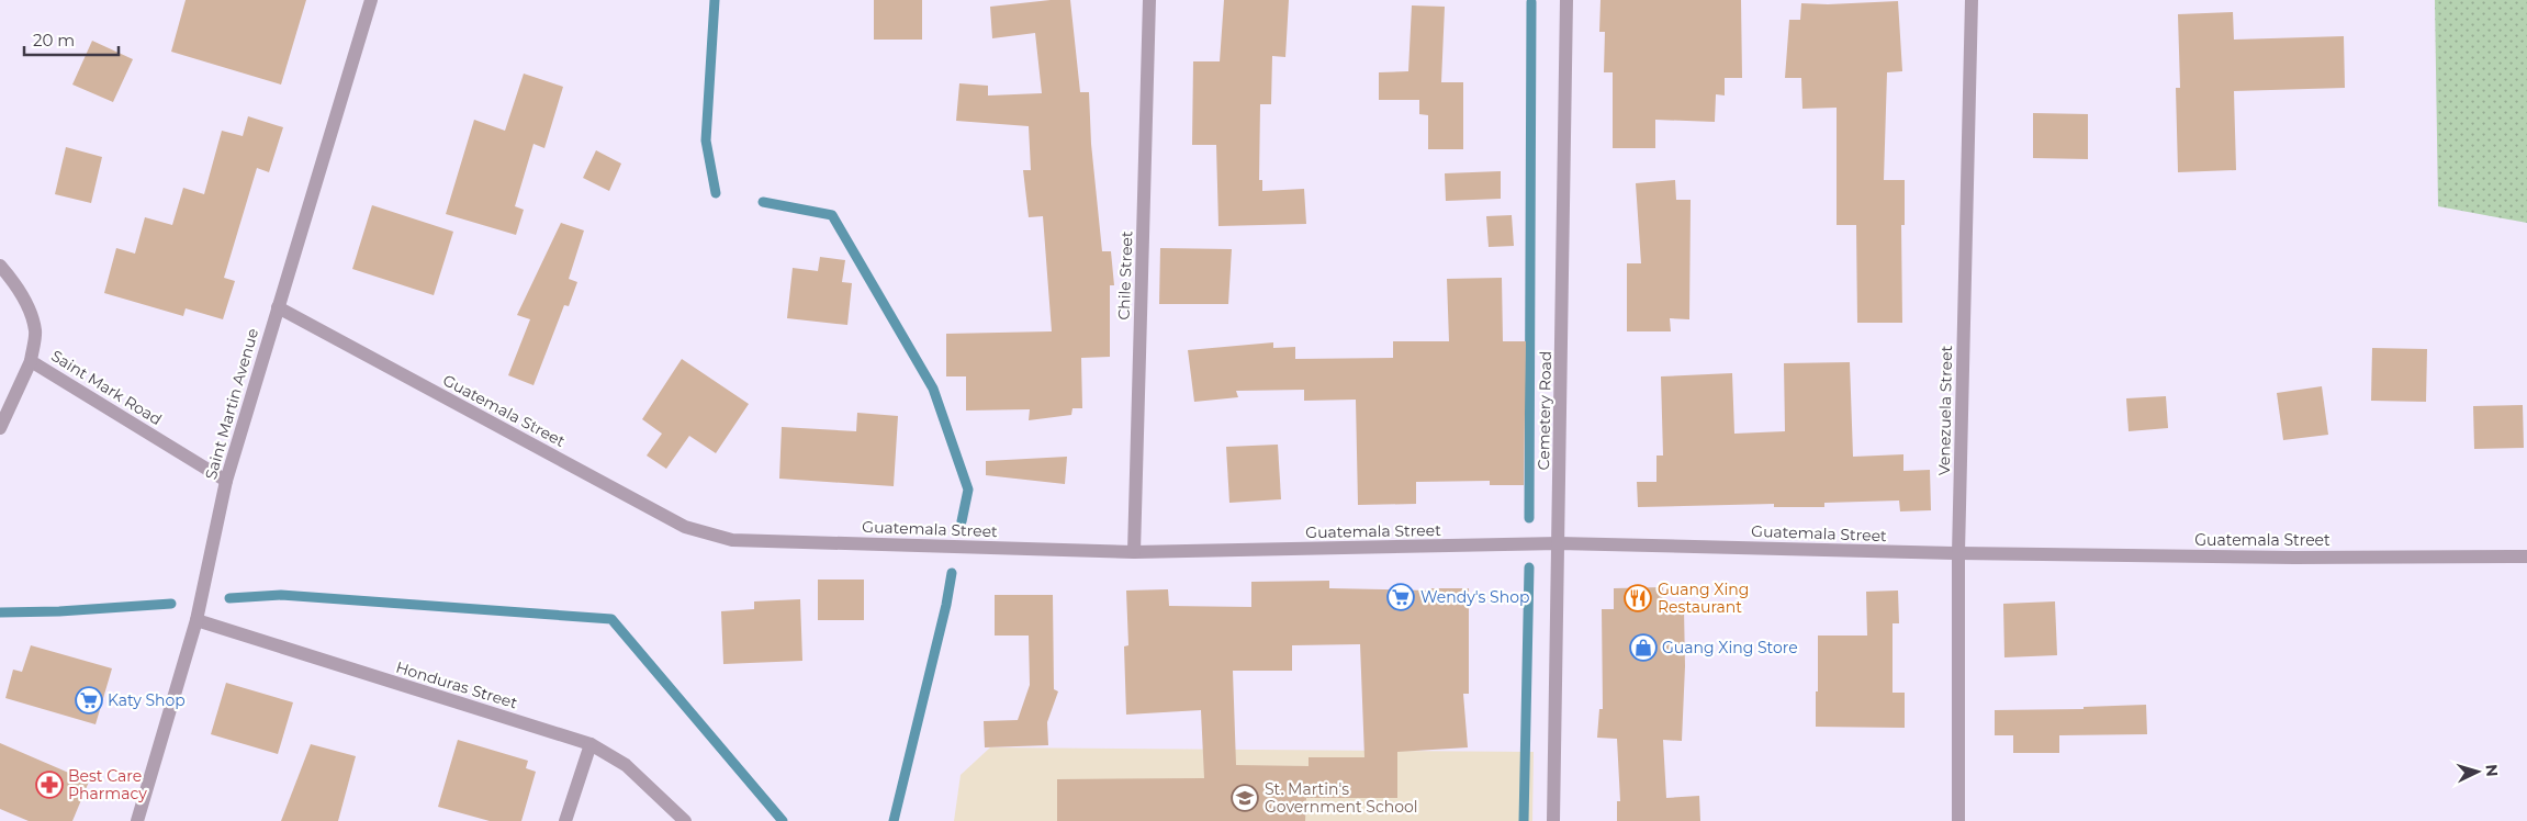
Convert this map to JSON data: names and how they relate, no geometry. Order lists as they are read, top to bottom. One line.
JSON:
{"streets":{"street":["Chile Street","Saint Mark Road","Saint Martin Avenue","Guatemala Street","Cemetery Road","Venezuela Street","Honduras Street"]},"crossings":[["Chile Street","Guatemala Street"],["Saint Mark Road","Saint Martin Avenue"],["Saint Martin Avenue","Guatemala Street"],["Saint Martin Avenue","Honduras Street"],["Guatemala Street","Cemetery Road"],["Guatemala Street","Venezuela Street"]],"places":{"supermarket":["Wendy's Shop","Katy Shop"],"restaurant":["Guang Xing Restaurant"],"shop":["Guang Xing Store"],"pharmacy":["Best Care Pharmacy"],"school or university":["St. Martin's Government School"]},"scale_bar":"20 m","north":"right"}
